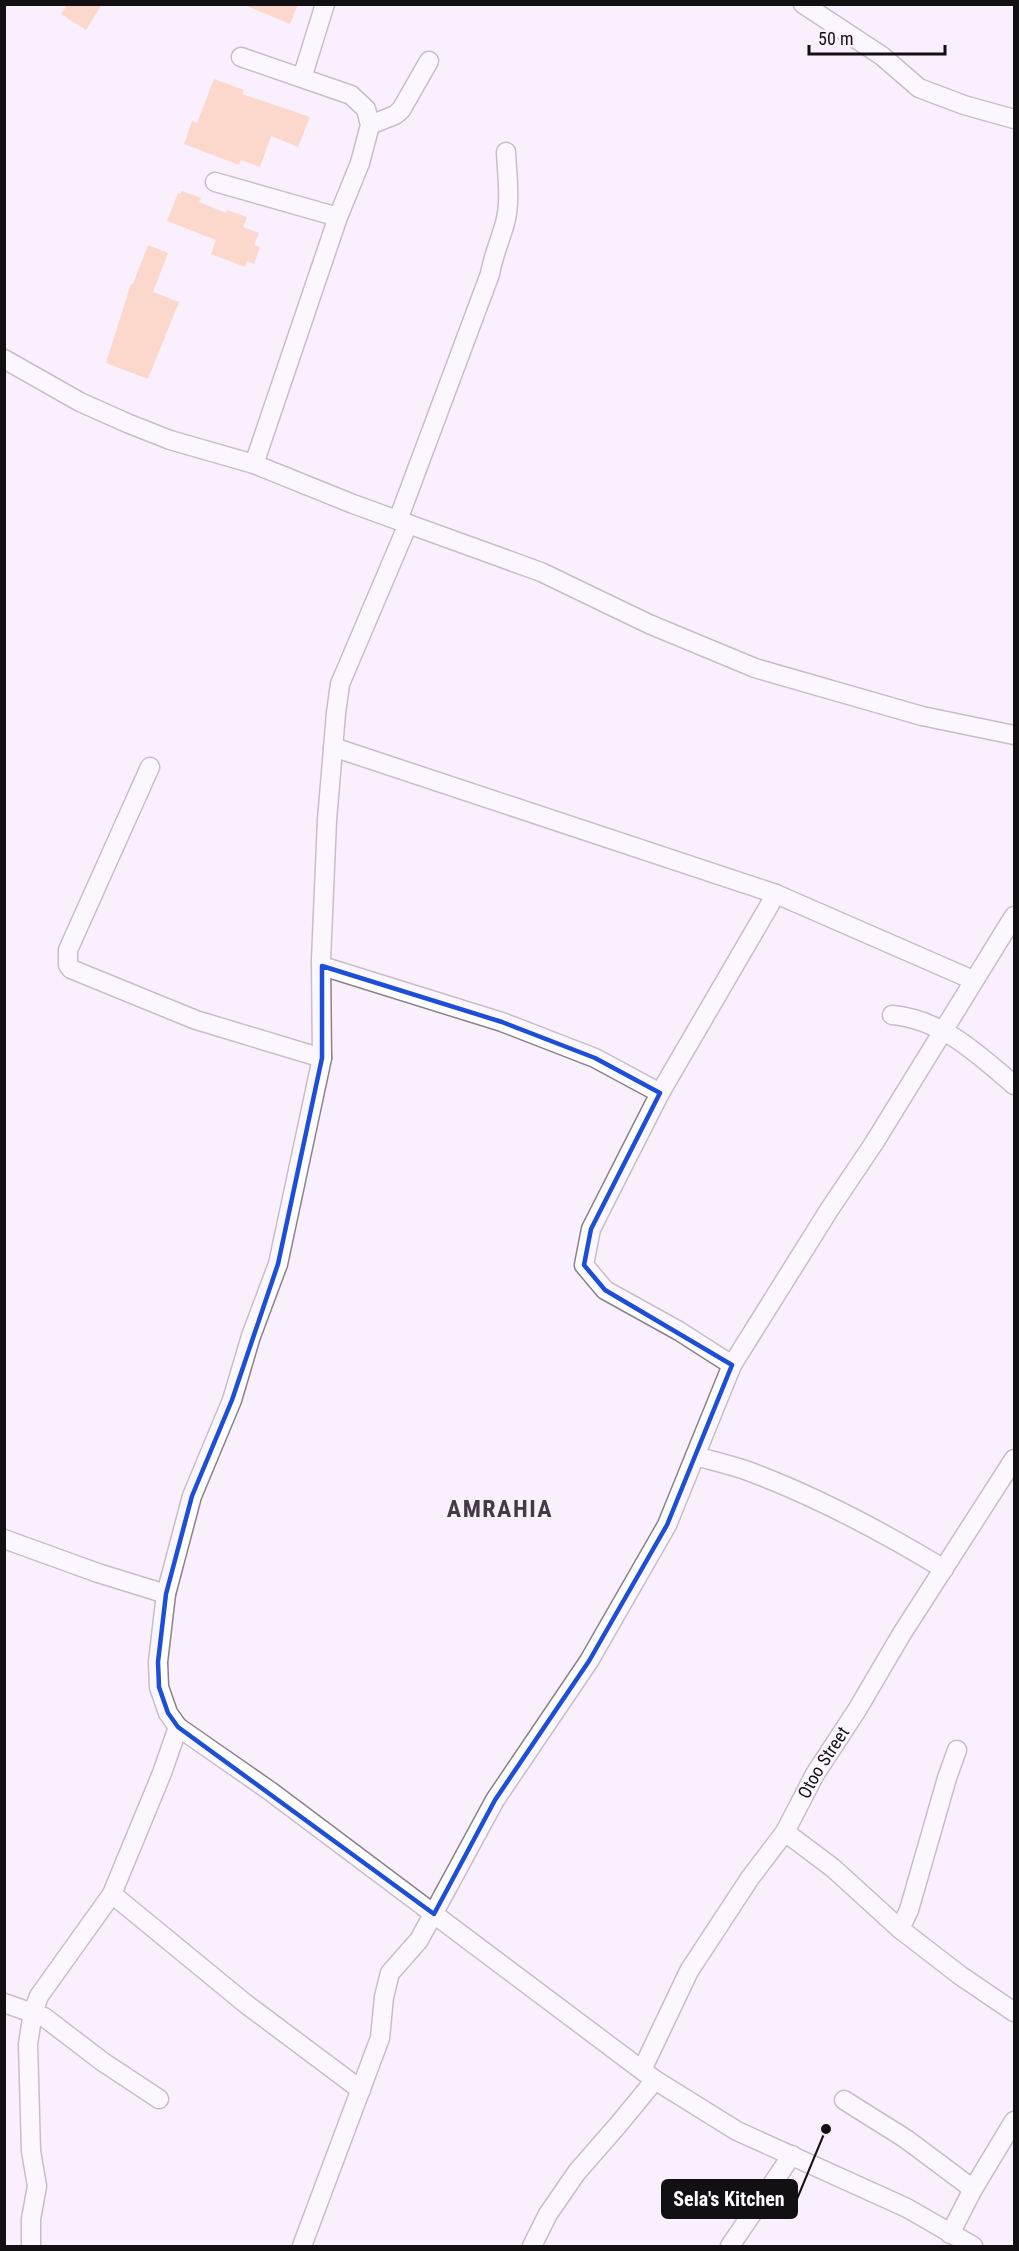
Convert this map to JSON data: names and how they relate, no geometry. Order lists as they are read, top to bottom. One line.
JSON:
{"streets":{"street":["Otoo Street"]},"districts":["AMRAHIA"],"places":["Sela's Kitchen"],"scale_bar":"50 m"}
